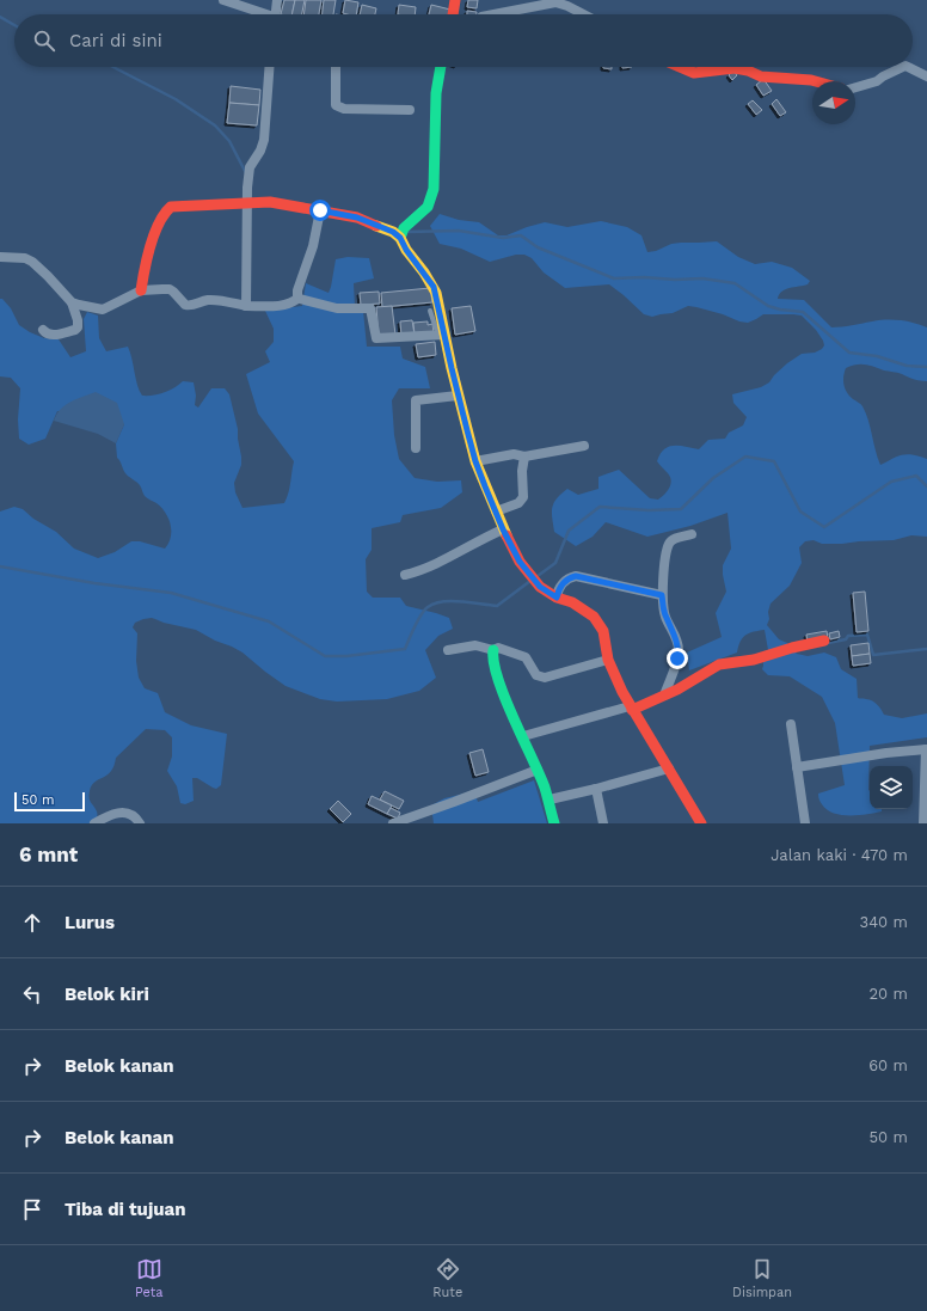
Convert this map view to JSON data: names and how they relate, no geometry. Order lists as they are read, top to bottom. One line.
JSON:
{"scale_bar":"50 m","north":"right","page":{"search":"Cari di sini","scale":"50 m","heading":["6 mnt","Jalan kaki · 470 m"],"list":[["Lurus","340 m"],["Belok kiri","20 m"],["Belok kanan","60 m"],["Belok kanan","50 m"],"Tiba di tujuan"],"nav":["Peta","Rute","Disimpan"]}}
